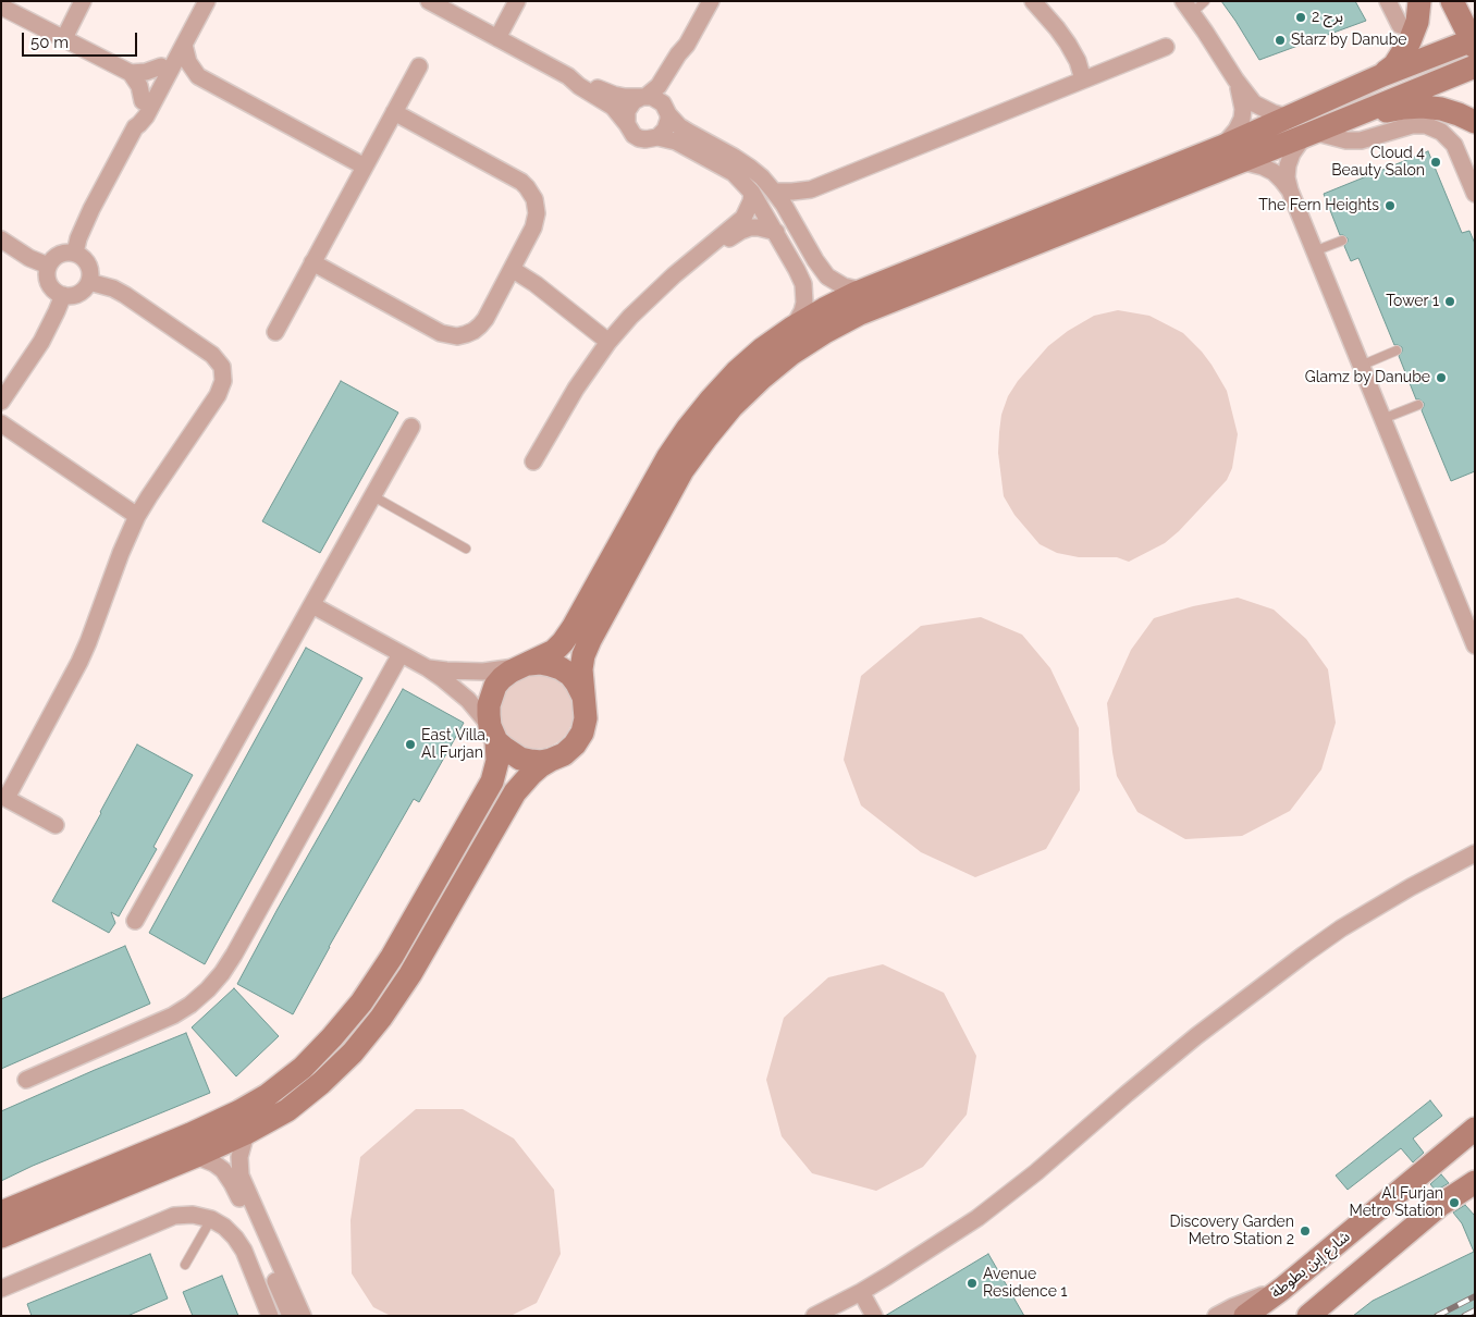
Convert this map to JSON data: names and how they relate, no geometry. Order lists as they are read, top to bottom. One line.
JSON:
{"streets":{"street":["شارع إبن بطوطة"]},"places":["برج 2","Starz by Danube","Cloud 4 Beauty Salon","The Fern Heights","Tower 1","Glamz by Danube","East Villa, Al Furjan","Al Furjan Metro Station","Discovery Garden Metro Station 2","Avenue Residence 1"],"scale_bar":"50 m"}
